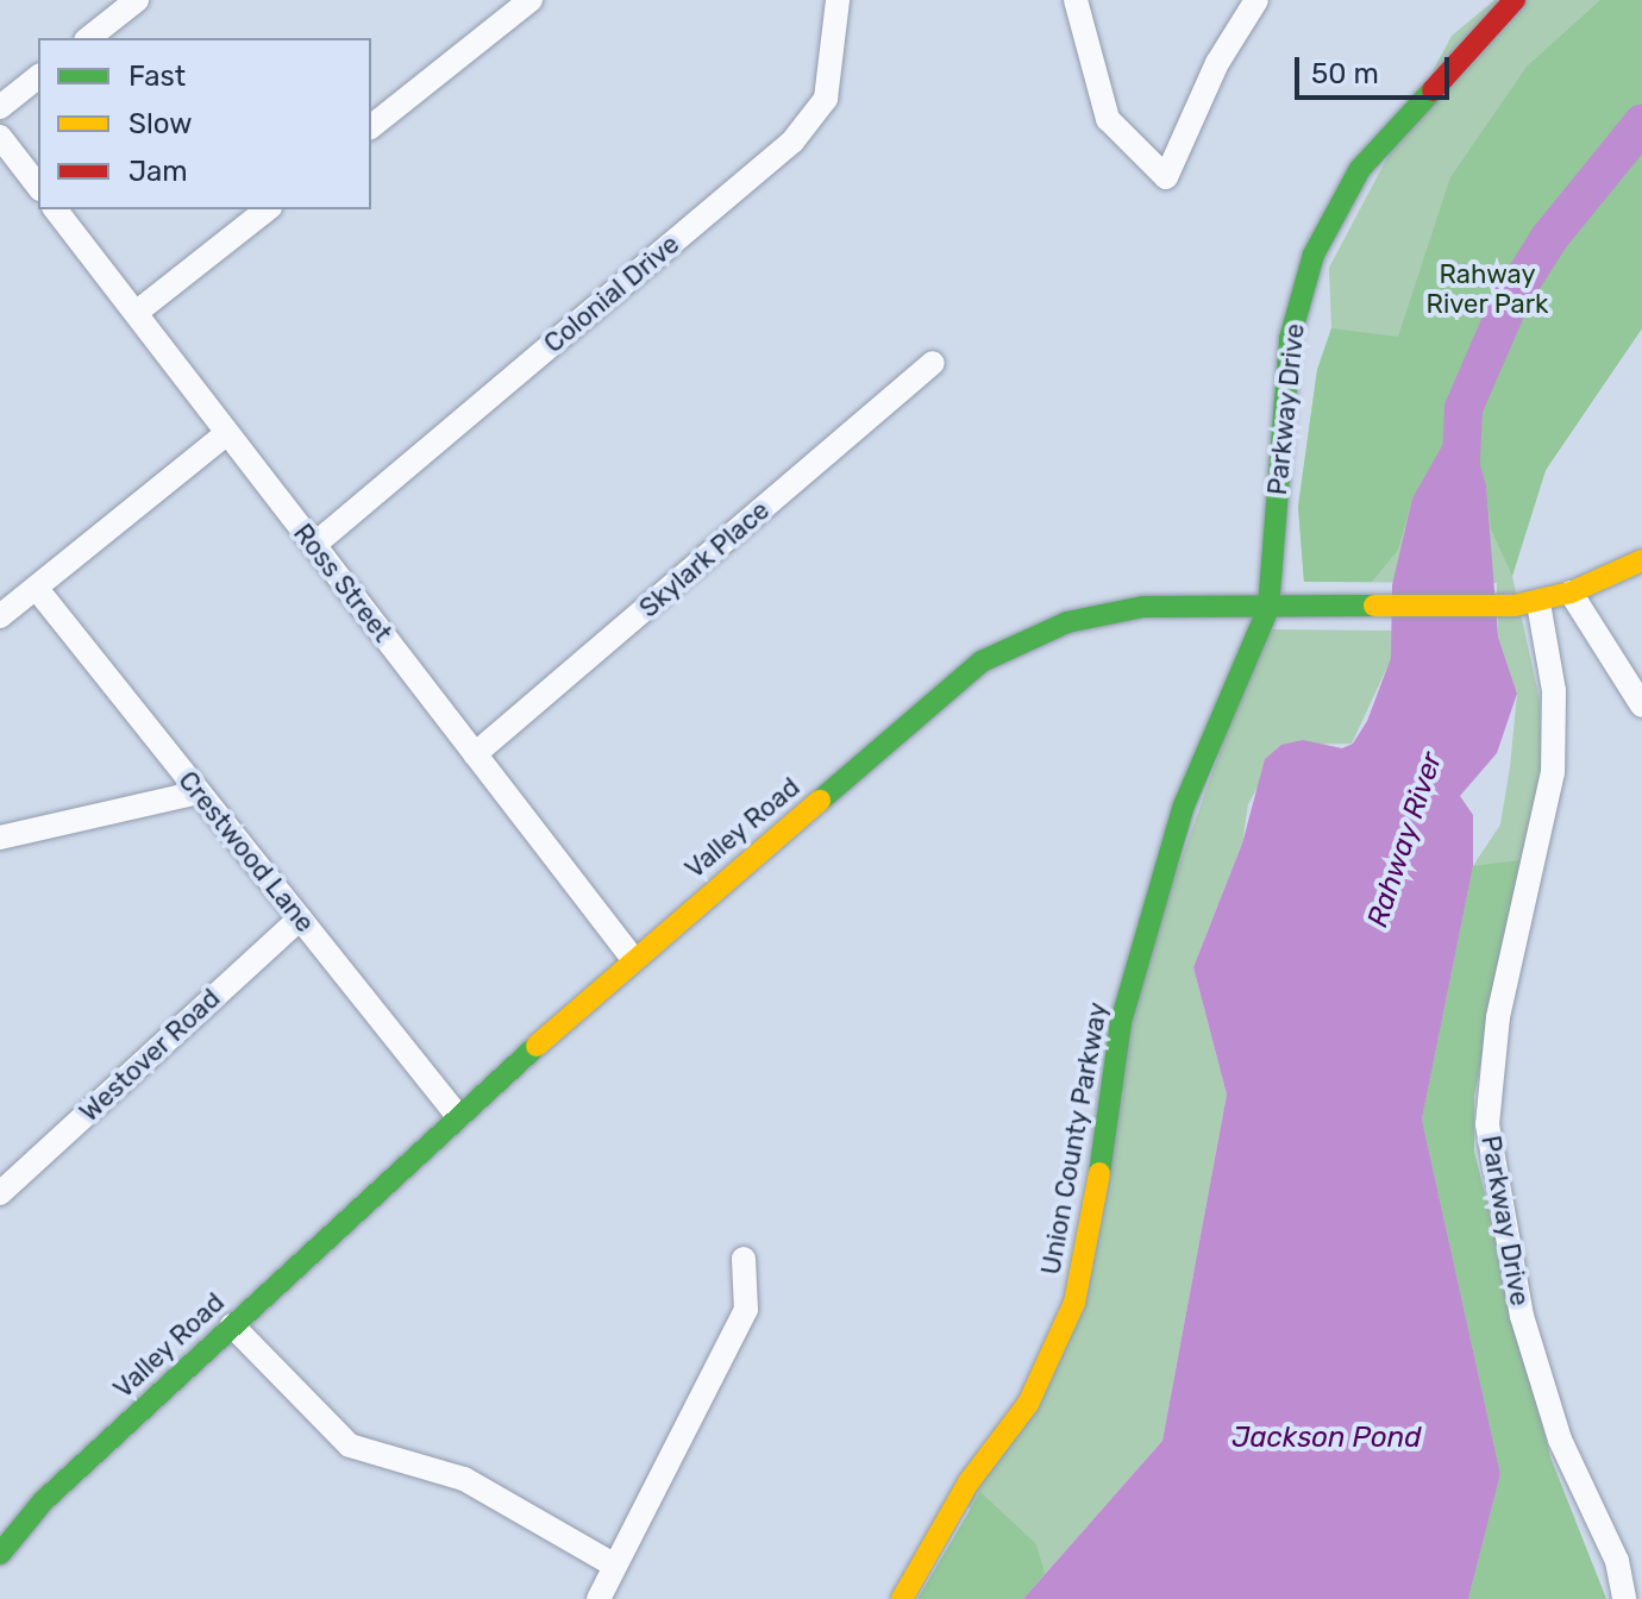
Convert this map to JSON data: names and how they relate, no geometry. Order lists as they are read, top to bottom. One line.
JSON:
{"streets":{"street":["Colonial Drive","Parkway Drive","Skylark Place","Ross Street","Valley Road","Crestwood Lane","Westover Road","Union County Parkway"]},"crossings":[["Colonial Drive","Ross Street"],["Parkway Drive","Valley Road"],["Parkway Drive","Union County Parkway"],["Skylark Place","Ross Street"],["Ross Street","Valley Road"],["Valley Road","Crestwood Lane"],["Valley Road","Union County Parkway"],["Crestwood Lane","Westover Road"]],"water":["Rahway River","Jackson Pond"],"parks":["Rahway River Park"],"legend":["Fast","Slow","Jam"],"scale_bar":"50 m"}
